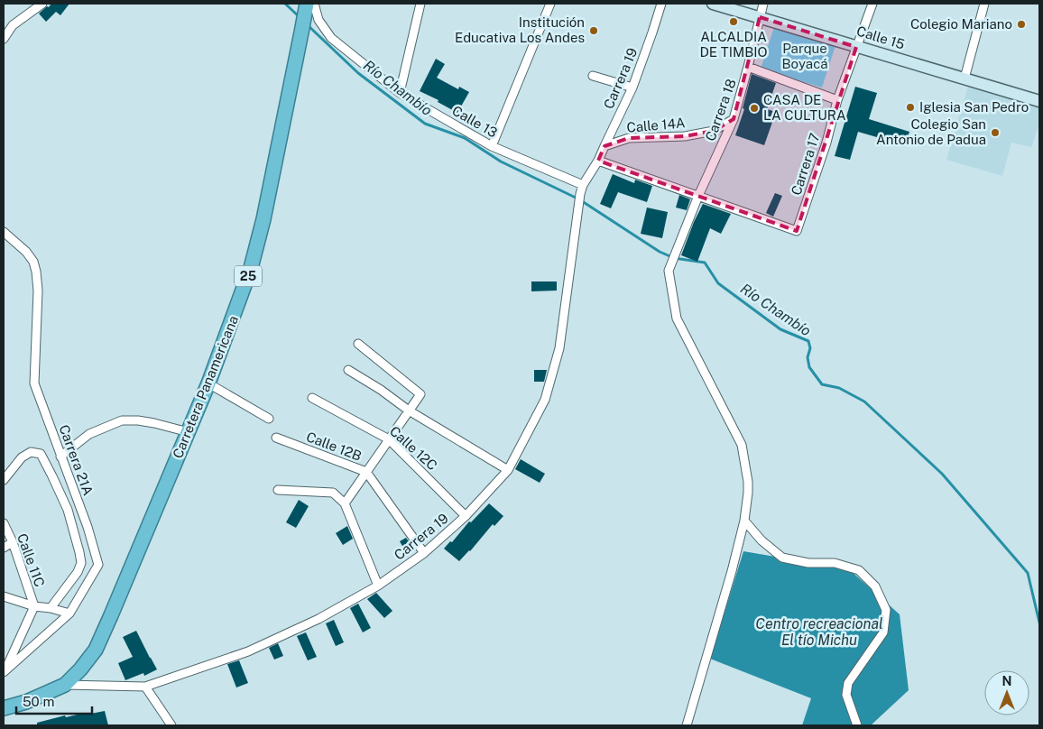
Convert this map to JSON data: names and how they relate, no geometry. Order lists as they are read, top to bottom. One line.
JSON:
{"streets":{"highway":["25","Carretera Panamericana"],"main road":["Calle 15"],"street":["Carrera 19","Carrera 18","Calle 13","Calle 14A","Carrera 17","Calle 12B","Calle 12C","Carrera 21A","Calle 11C"]},"crossings":[["Calle 15","Carrera 18"],["Calle 15","Carrera 17"],["Carrera 19","Calle 13"],["Carrera 19","Calle 14A"],["Carrera 19","Carretera Panamericana"],["Carrera 19","Calle 12B"],["Carrera 19","Calle 12C"],["Carrera 18","Calle 14A"],["Carrera 18","Carrera 17"],["Calle 13","Carretera Panamericana"]],"water":["Río Chambío","Centro recreacional El tío Michu"],"parks":["Parque Boyacá"],"places":["ALCALDIA DE TIMBIO","Colegio Mariano","Institución Educativa Los Andes","Iglesia San Pedro","CASA DE LA CULTURA","Colegio San Antonio de Padua"],"scale_bar":"50 m","north":"top"}
